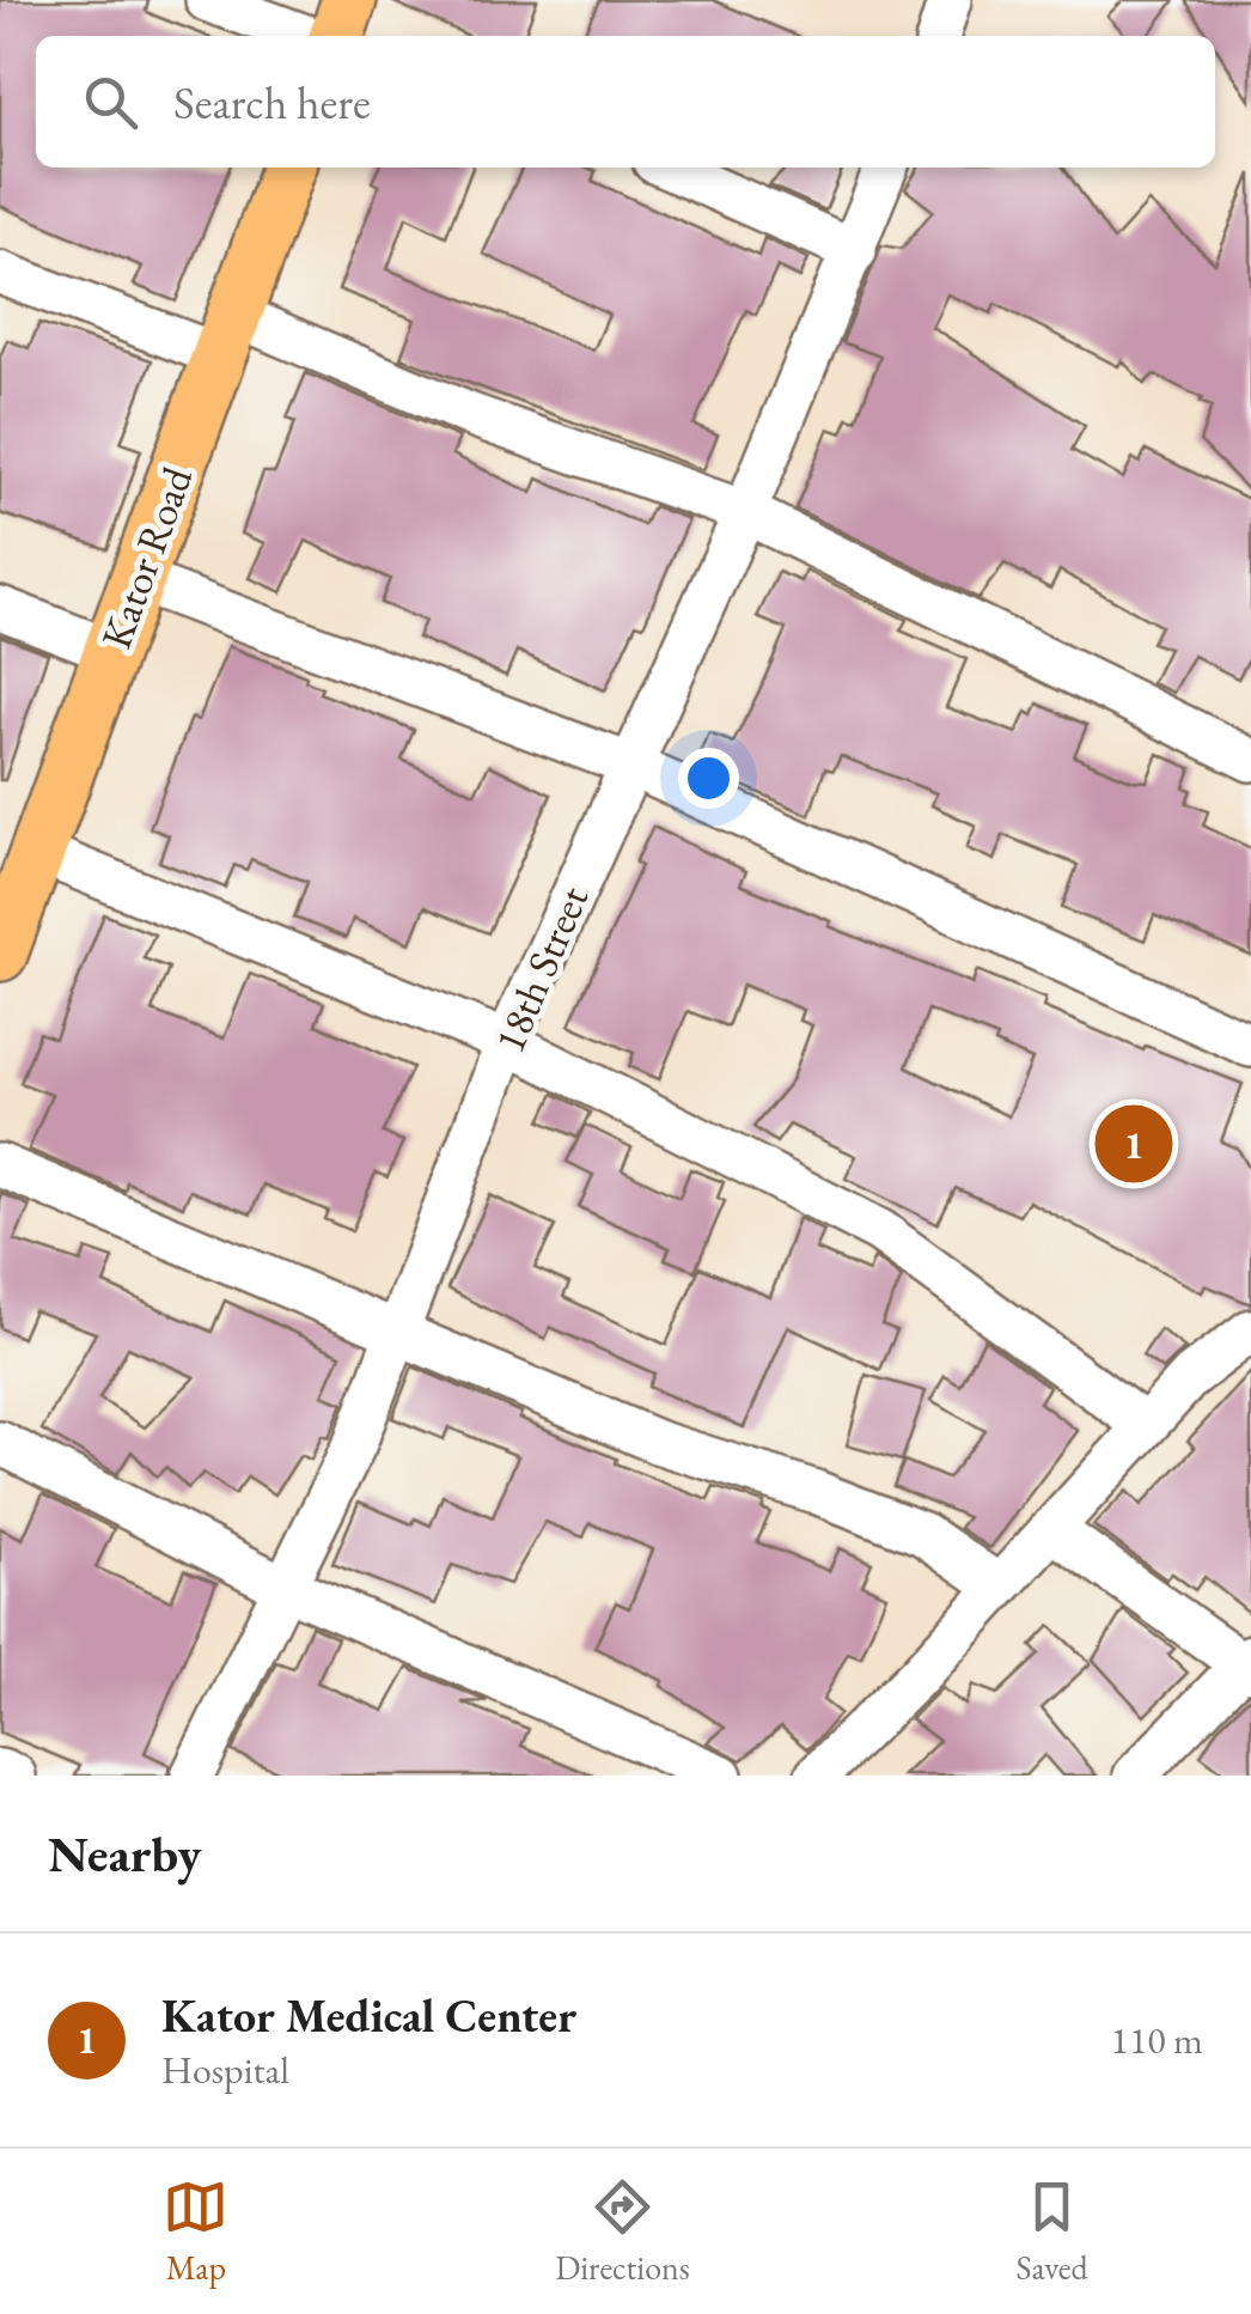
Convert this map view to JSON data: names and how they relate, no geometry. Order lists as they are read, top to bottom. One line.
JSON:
{"streets":{"main road":["Kator Road"],"street":["18th Street"]},"page":{"search":"Search here","pins":"1","heading":"Nearby","list":[{"mark":"1","name":"Kator Medical Center","note":"Hospital","value":"110 m"}],"nav":["Map","Directions","Saved"]}}
